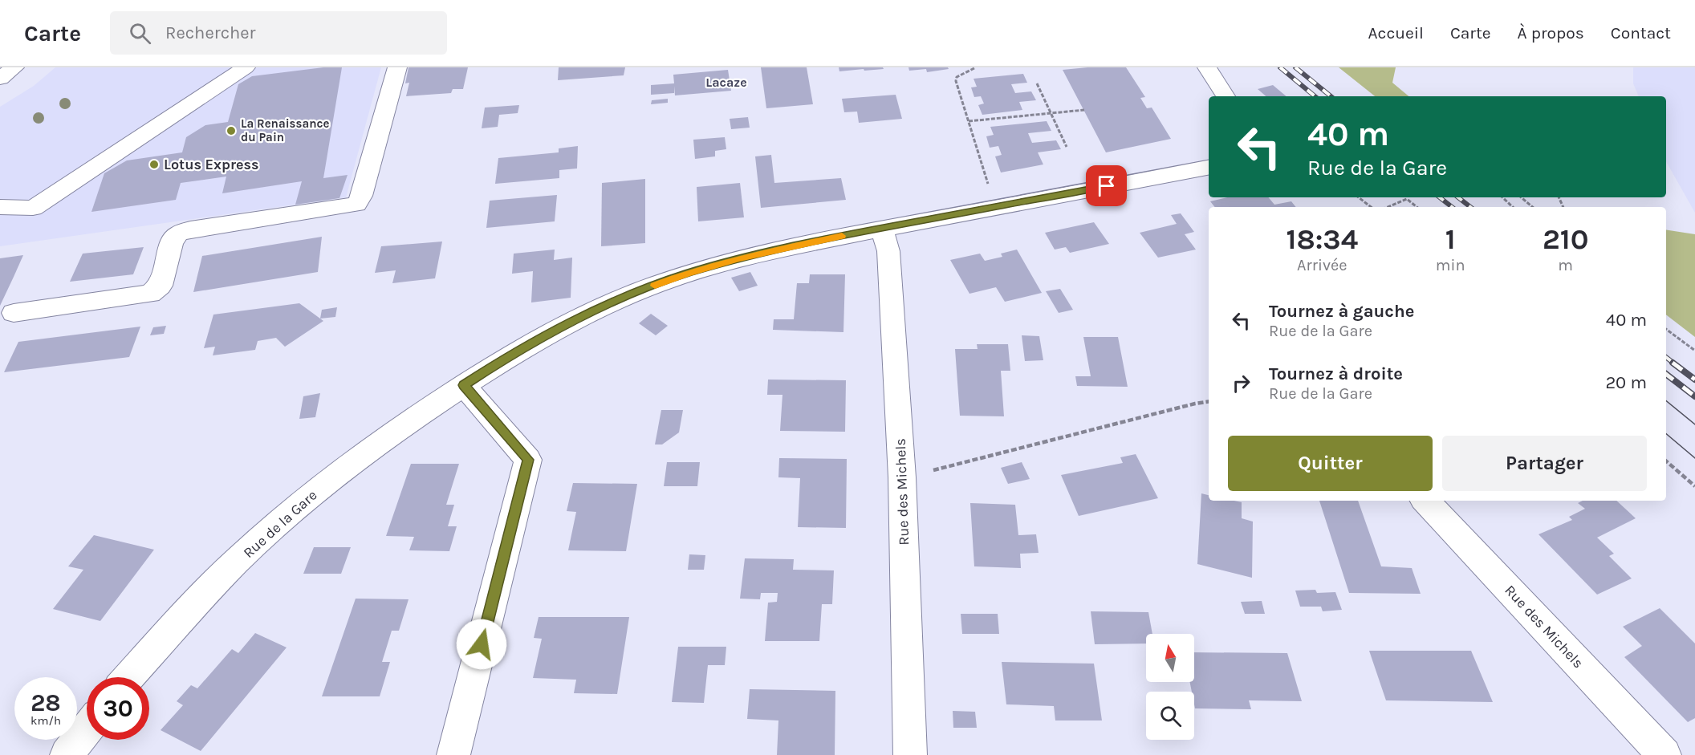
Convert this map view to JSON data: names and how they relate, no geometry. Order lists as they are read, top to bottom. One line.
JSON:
{"streets":{"street":["Rue des Michels","Rue de la Gare"]},"crossings":[["Rue des Michels","Rue de la Gare"]],"districts":["Lacaze"],"places":["La Renaissance du Pain","Lotus Express"],"north":"top","page":{"header":"Carte","search":"Rechercher","nav":["Accueil","Carte","À propos","Contact"],"turn":["40 m","Rue de la Gare"],"eta":["18:34","Arrivée","1","min","210","m"],"list":[{"name":"Tournez à gauche","note":"Rue de la Gare","value":"40 m"},{"name":"Tournez à droite","note":"Rue de la Gare","value":"20 m"}],"buttons":["Quitter","Partager"],"speed":"28 km/h","limit":"30"}}
